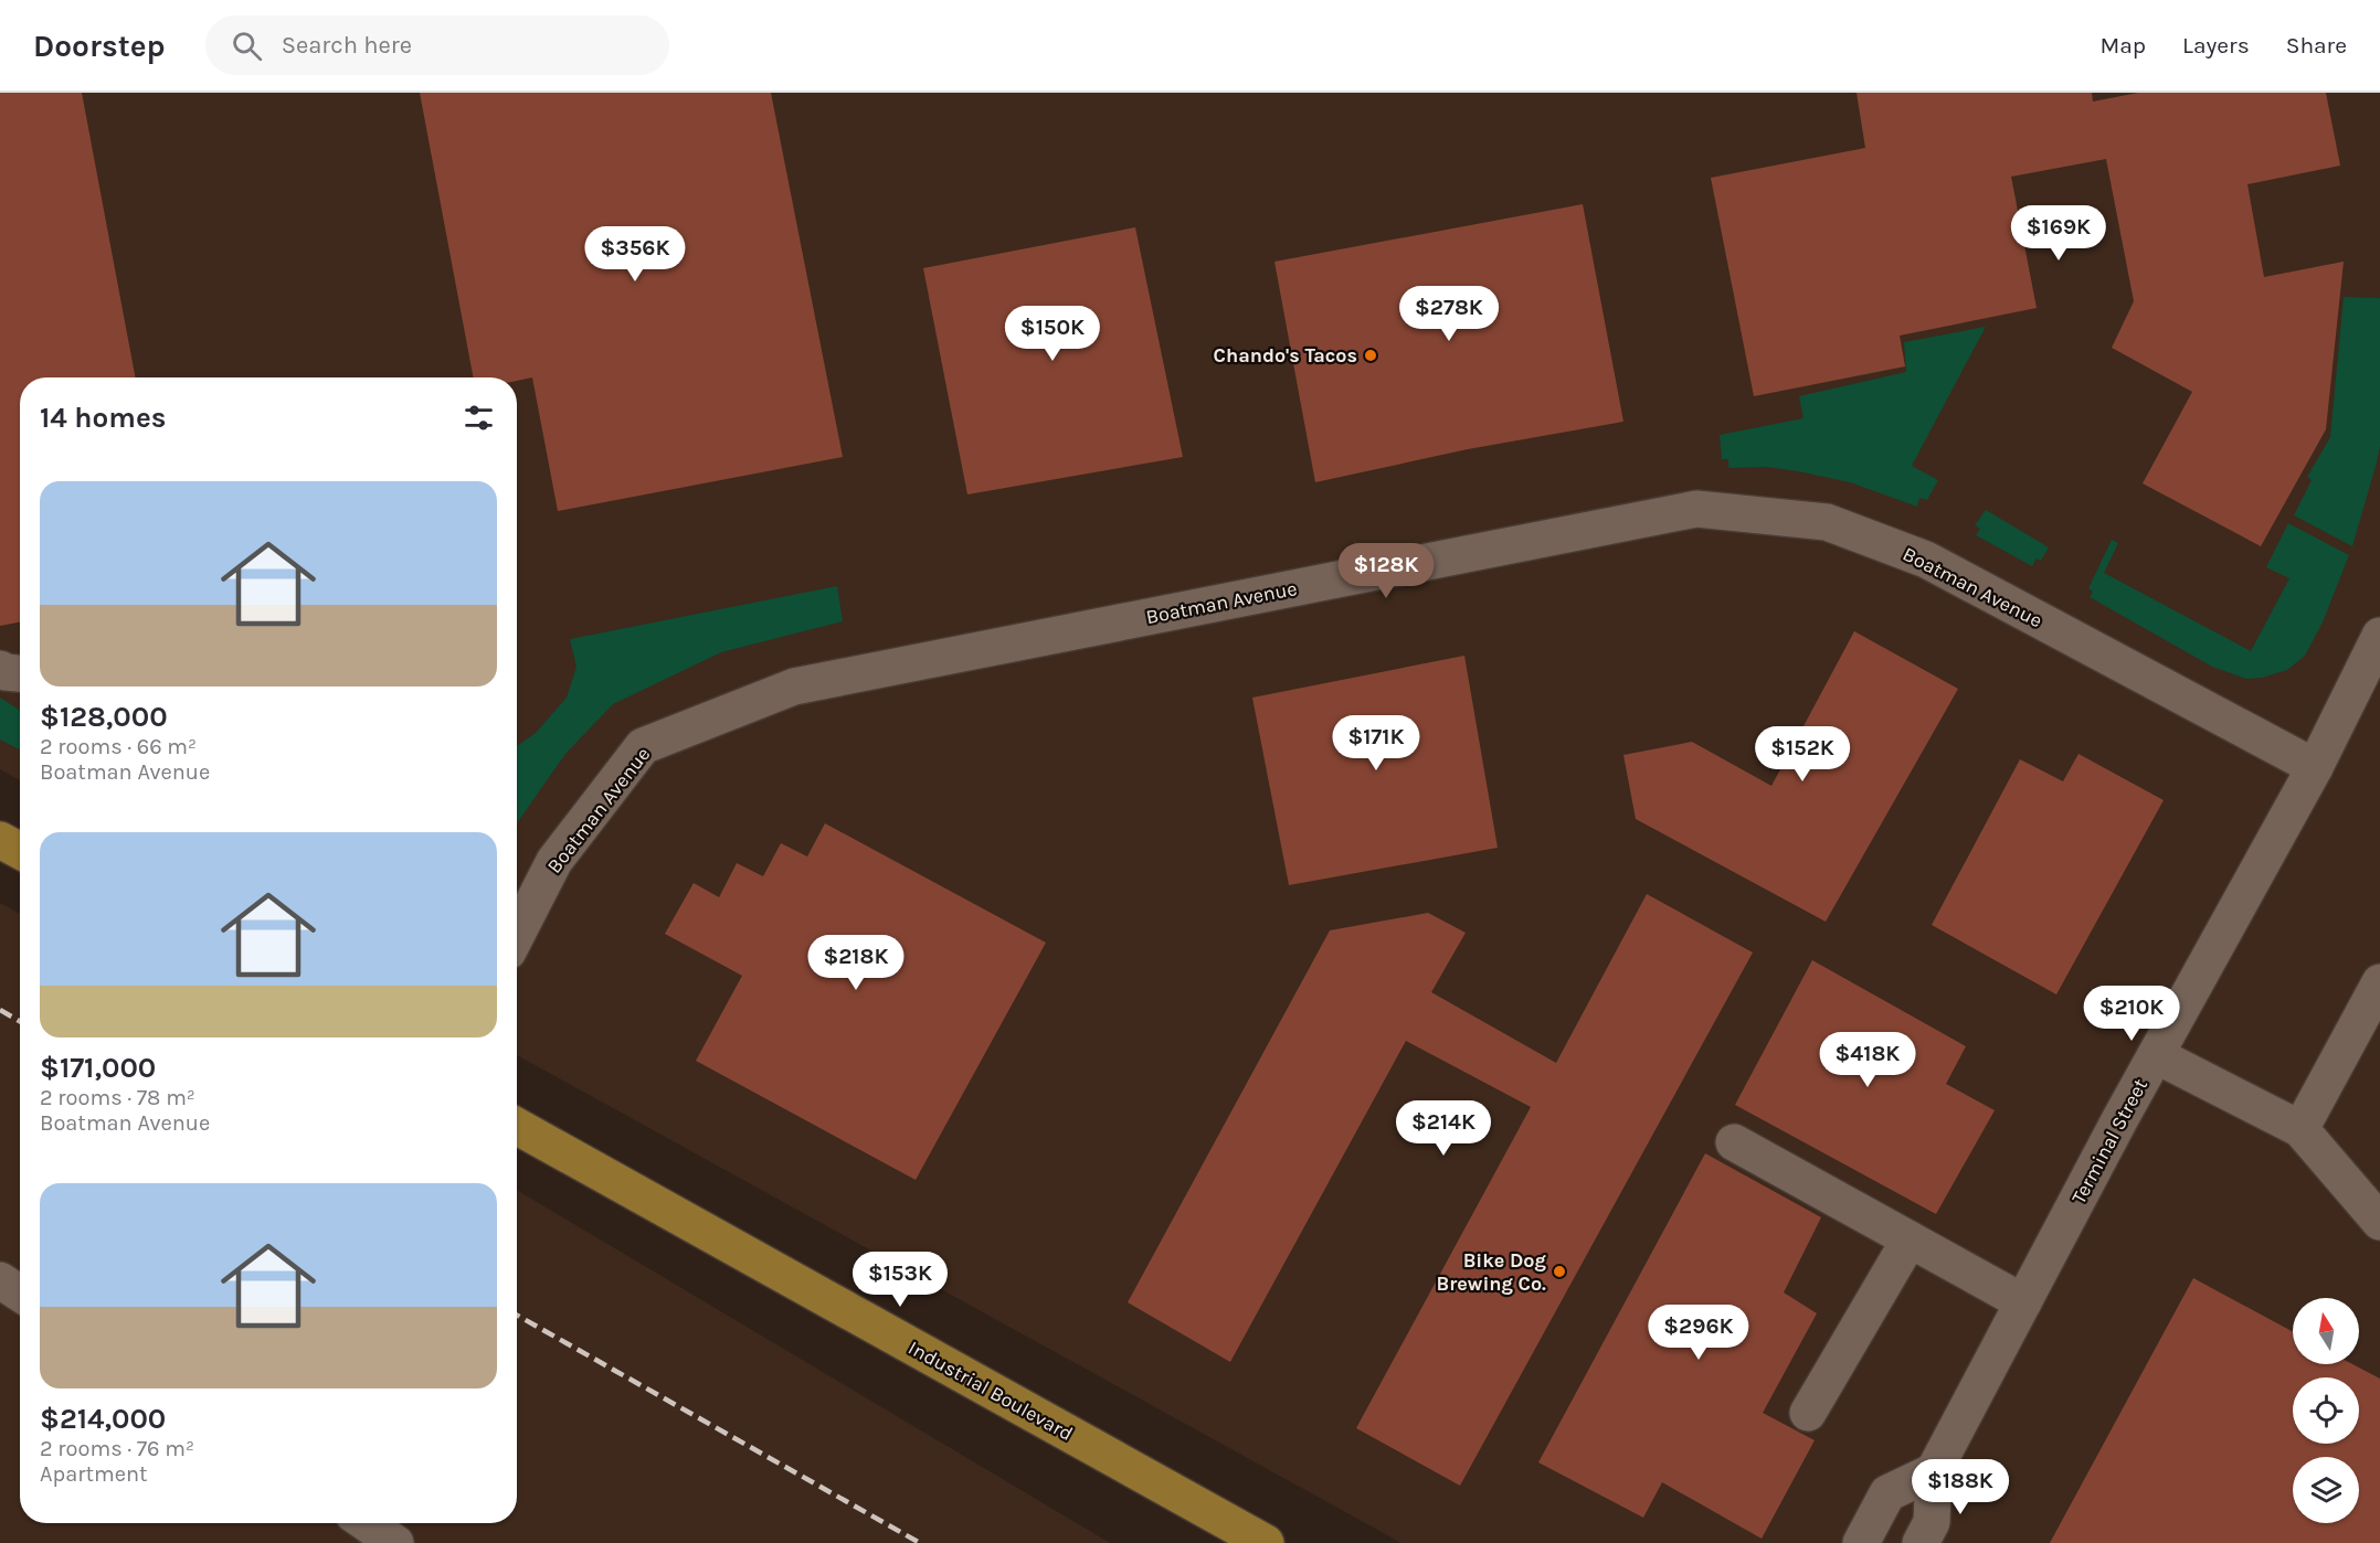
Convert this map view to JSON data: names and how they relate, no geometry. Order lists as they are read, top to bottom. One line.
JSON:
{"streets":{"main road":["Industrial Boulevard"],"street":["Boatman Avenue","Terminal Street"]},"crossings":[["Boatman Avenue","Terminal Street"]],"places":["Chando's Tacos","Bike Dog Brewing Co."],"north":"top","page":{"header":"Doorstep","search":"Search here","nav":["Map","Layers","Share"],"price":["$169K","$356K","$278K","$150K","$128K","$171K","$152K","$218K","$210K","$418K","$214K","$153K","$296K","$188K"],"heading":"14 homes","list":[{"name":"$128,000","note":"2 rooms · 66 m² · Boatman Avenue"},{"name":"$171,000","note":"2 rooms · 78 m² · Boatman Avenue"},{"name":"$214,000","note":"2 rooms · 76 m² · Apartment"}]}}
